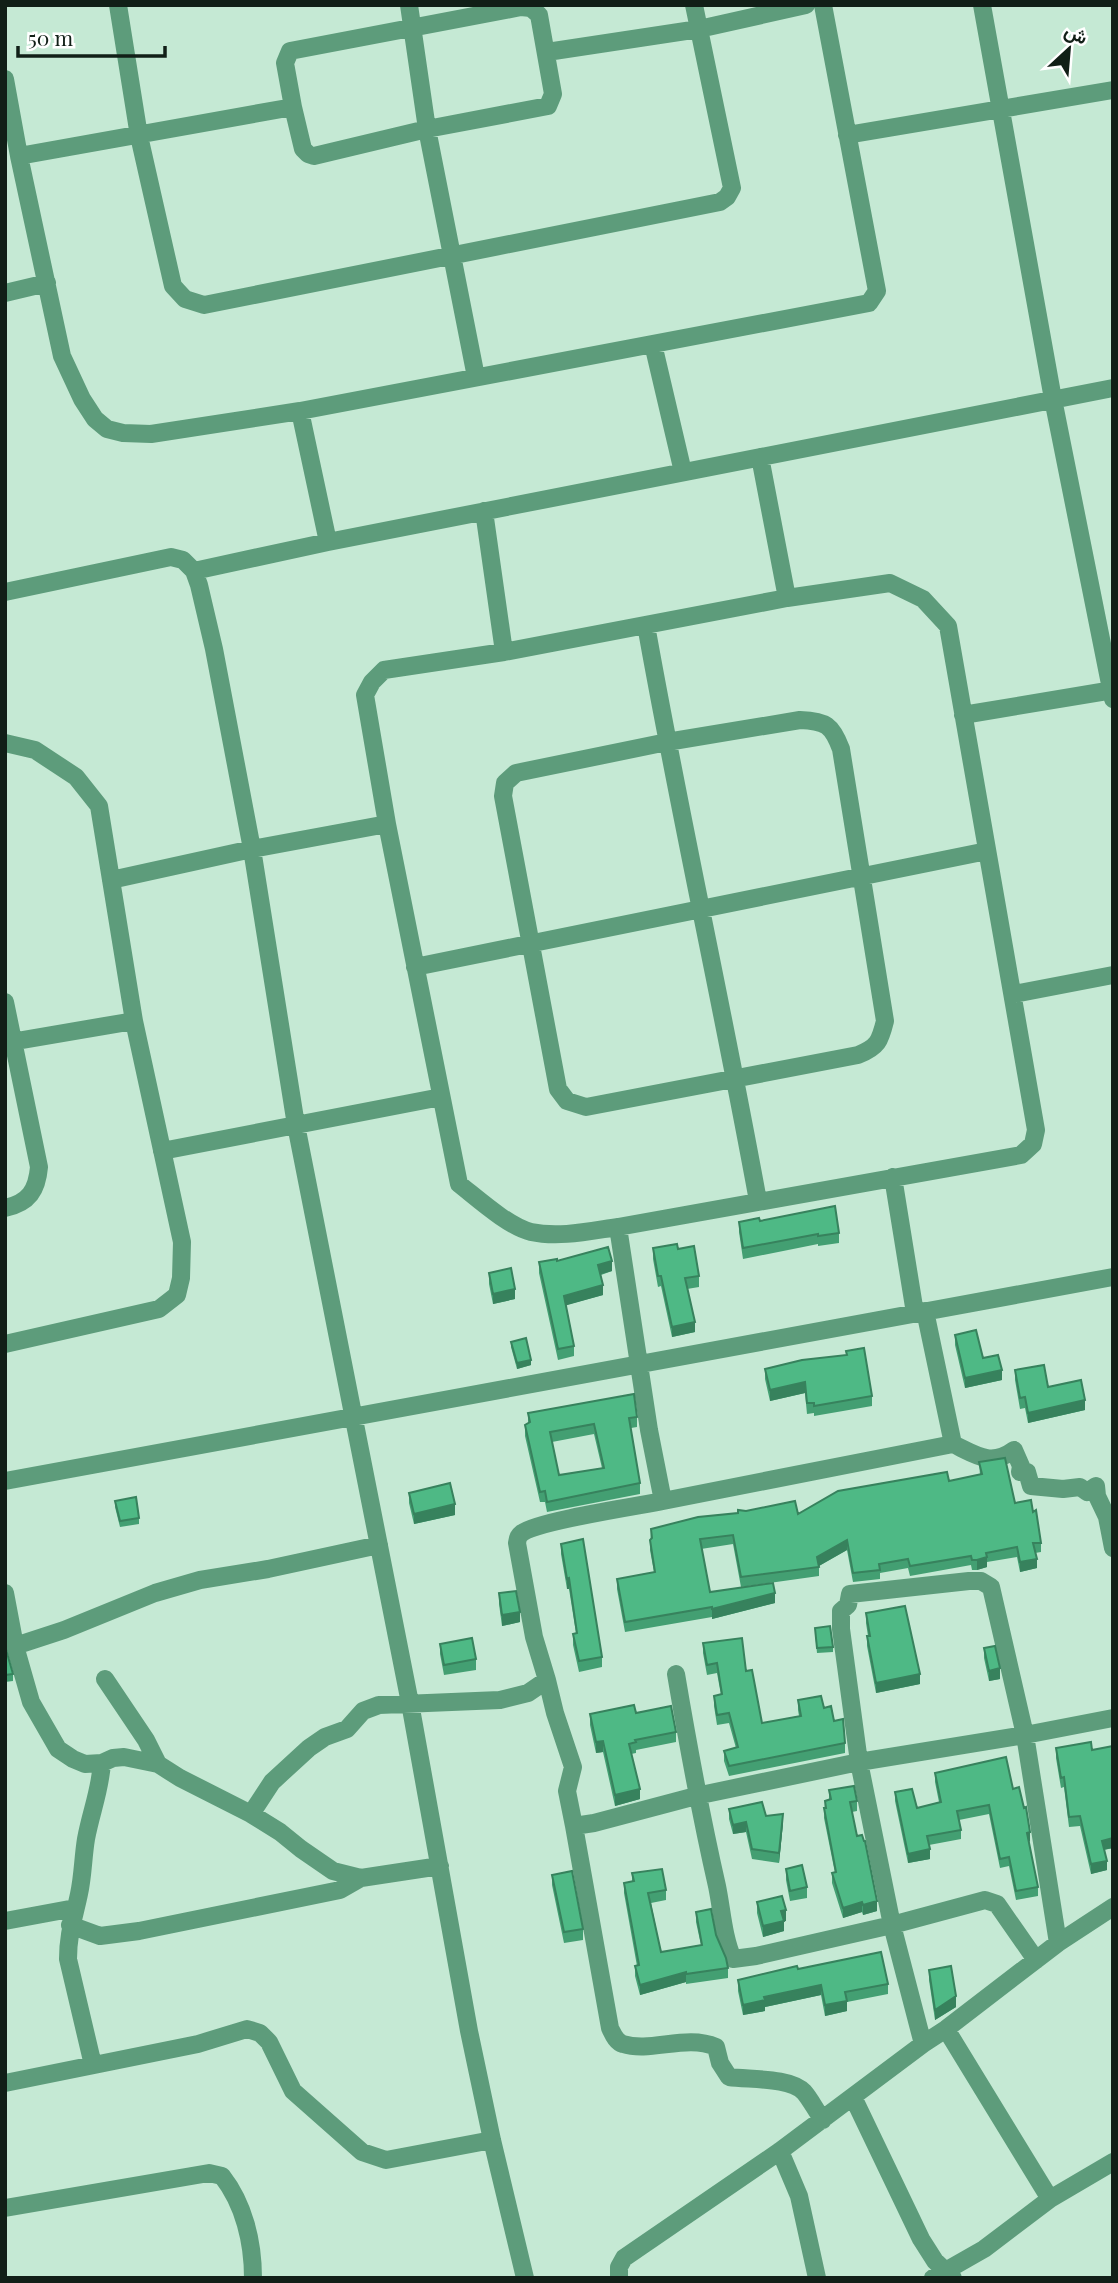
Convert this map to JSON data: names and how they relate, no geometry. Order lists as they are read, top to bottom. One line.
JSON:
{"scale_bar":"50 m","north":"top right"}
